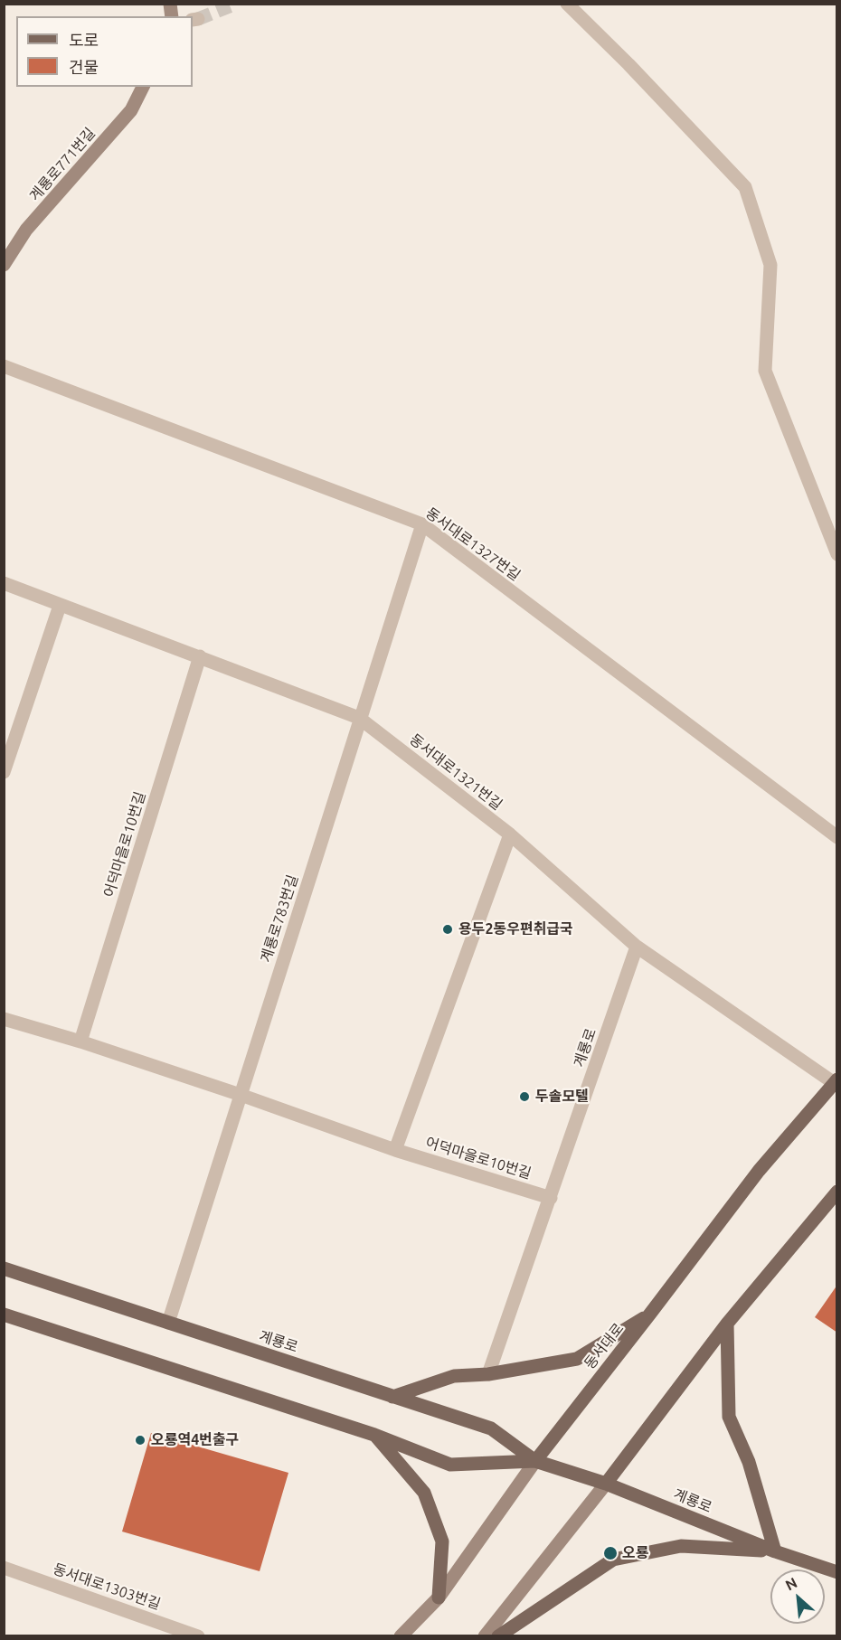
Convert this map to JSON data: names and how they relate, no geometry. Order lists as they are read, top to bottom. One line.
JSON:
{"streets":{"main road":["계룡로","동서대로"],"street":["계룡로771번길","동서대로1327번길","동서대로1321번길","어덕마을로10번길","계룡로783번길","동서대로1303번길"]},"crossings":[["동서대로1327번길","계룡로783번길"],["동서대로1321번길","어덕마을로10번길"],["동서대로1321번길","계룡로783번길"],["동서대로1321번길","계룡로"],["동서대로1321번길","동서대로"],["어덕마을로10번길","계룡로783번길"],["어덕마을로10번길","계룡로"],["계룡로783번길","계룡로"],["계룡로","동서대로"]],"places":["용두2동우편취급국","두솔모텔","오룡역4번출구","오룡"],"legend":["도로","건물"],"north":"top left"}
